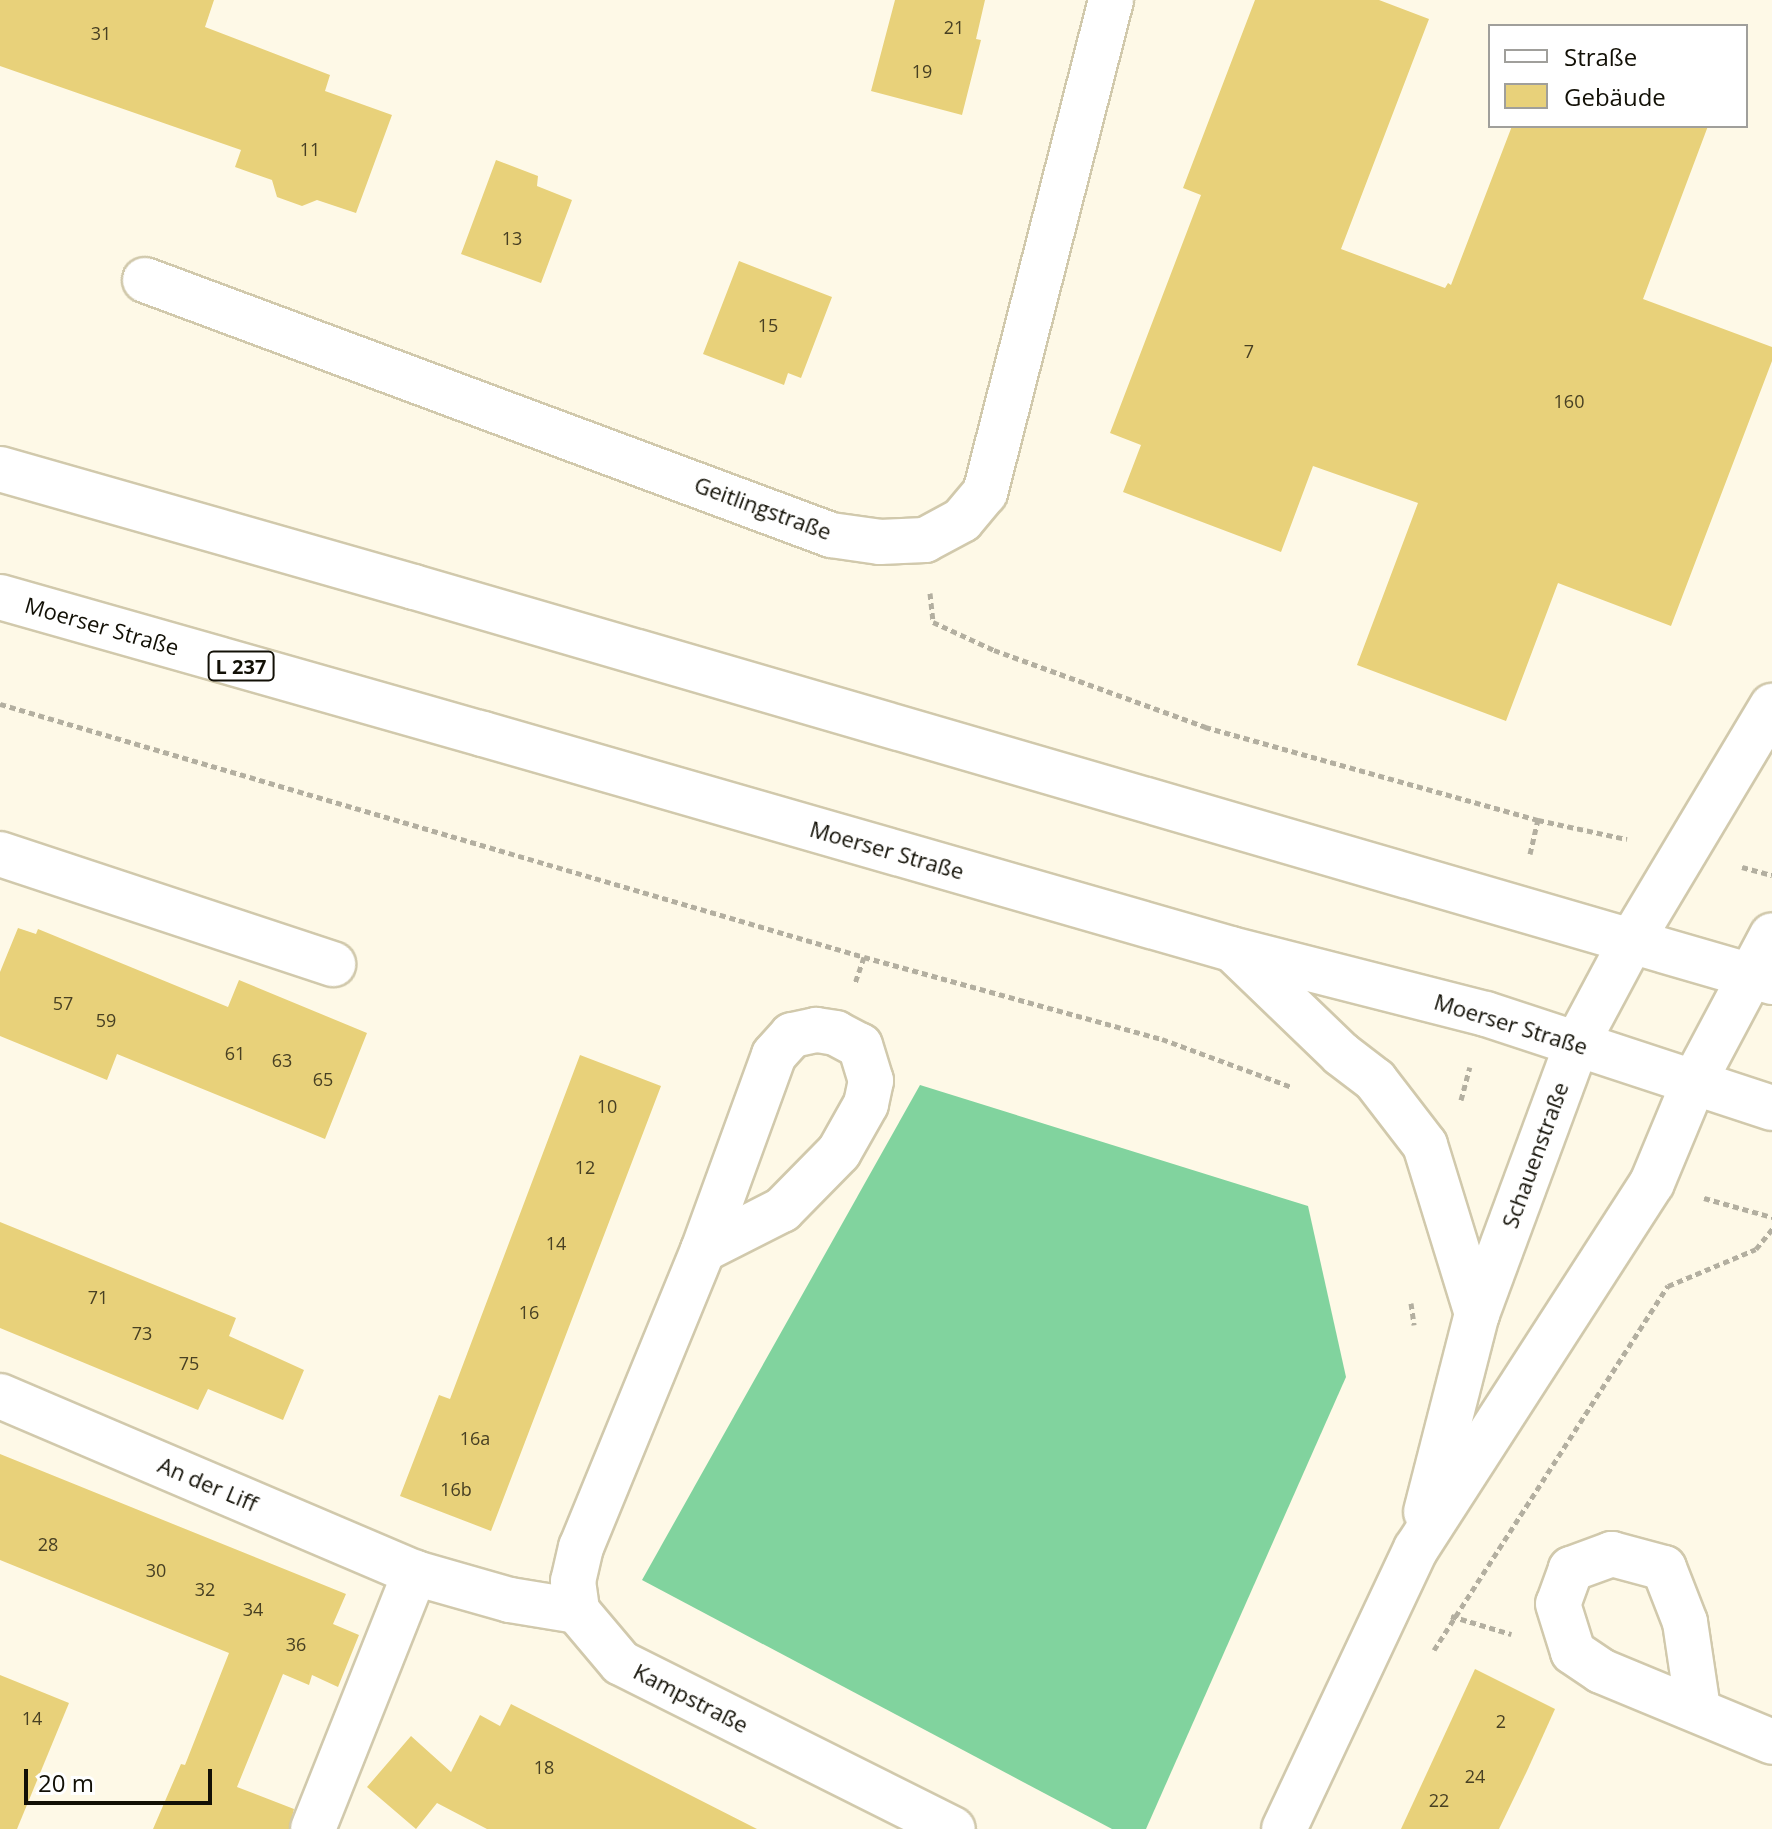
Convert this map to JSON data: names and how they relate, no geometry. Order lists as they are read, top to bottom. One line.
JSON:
{"streets":{"main road":["Geitlingstraße","Moerser Straße","L 237","Schauenstraße","An der Liff","Kampstraße"]},"crossings":[["Moerser Straße","Schauenstraße"],["An der Liff","Kampstraße"]],"house_numbers":["21","31","19","11","13","15","7","160","57","59","61","63","65","10","12","14","71","16","73","75","16a","16b","28","30","32","34","36","14","2","18","24","22"],"legend":["Straße","Gebäude"],"scale_bar":"20 m"}
